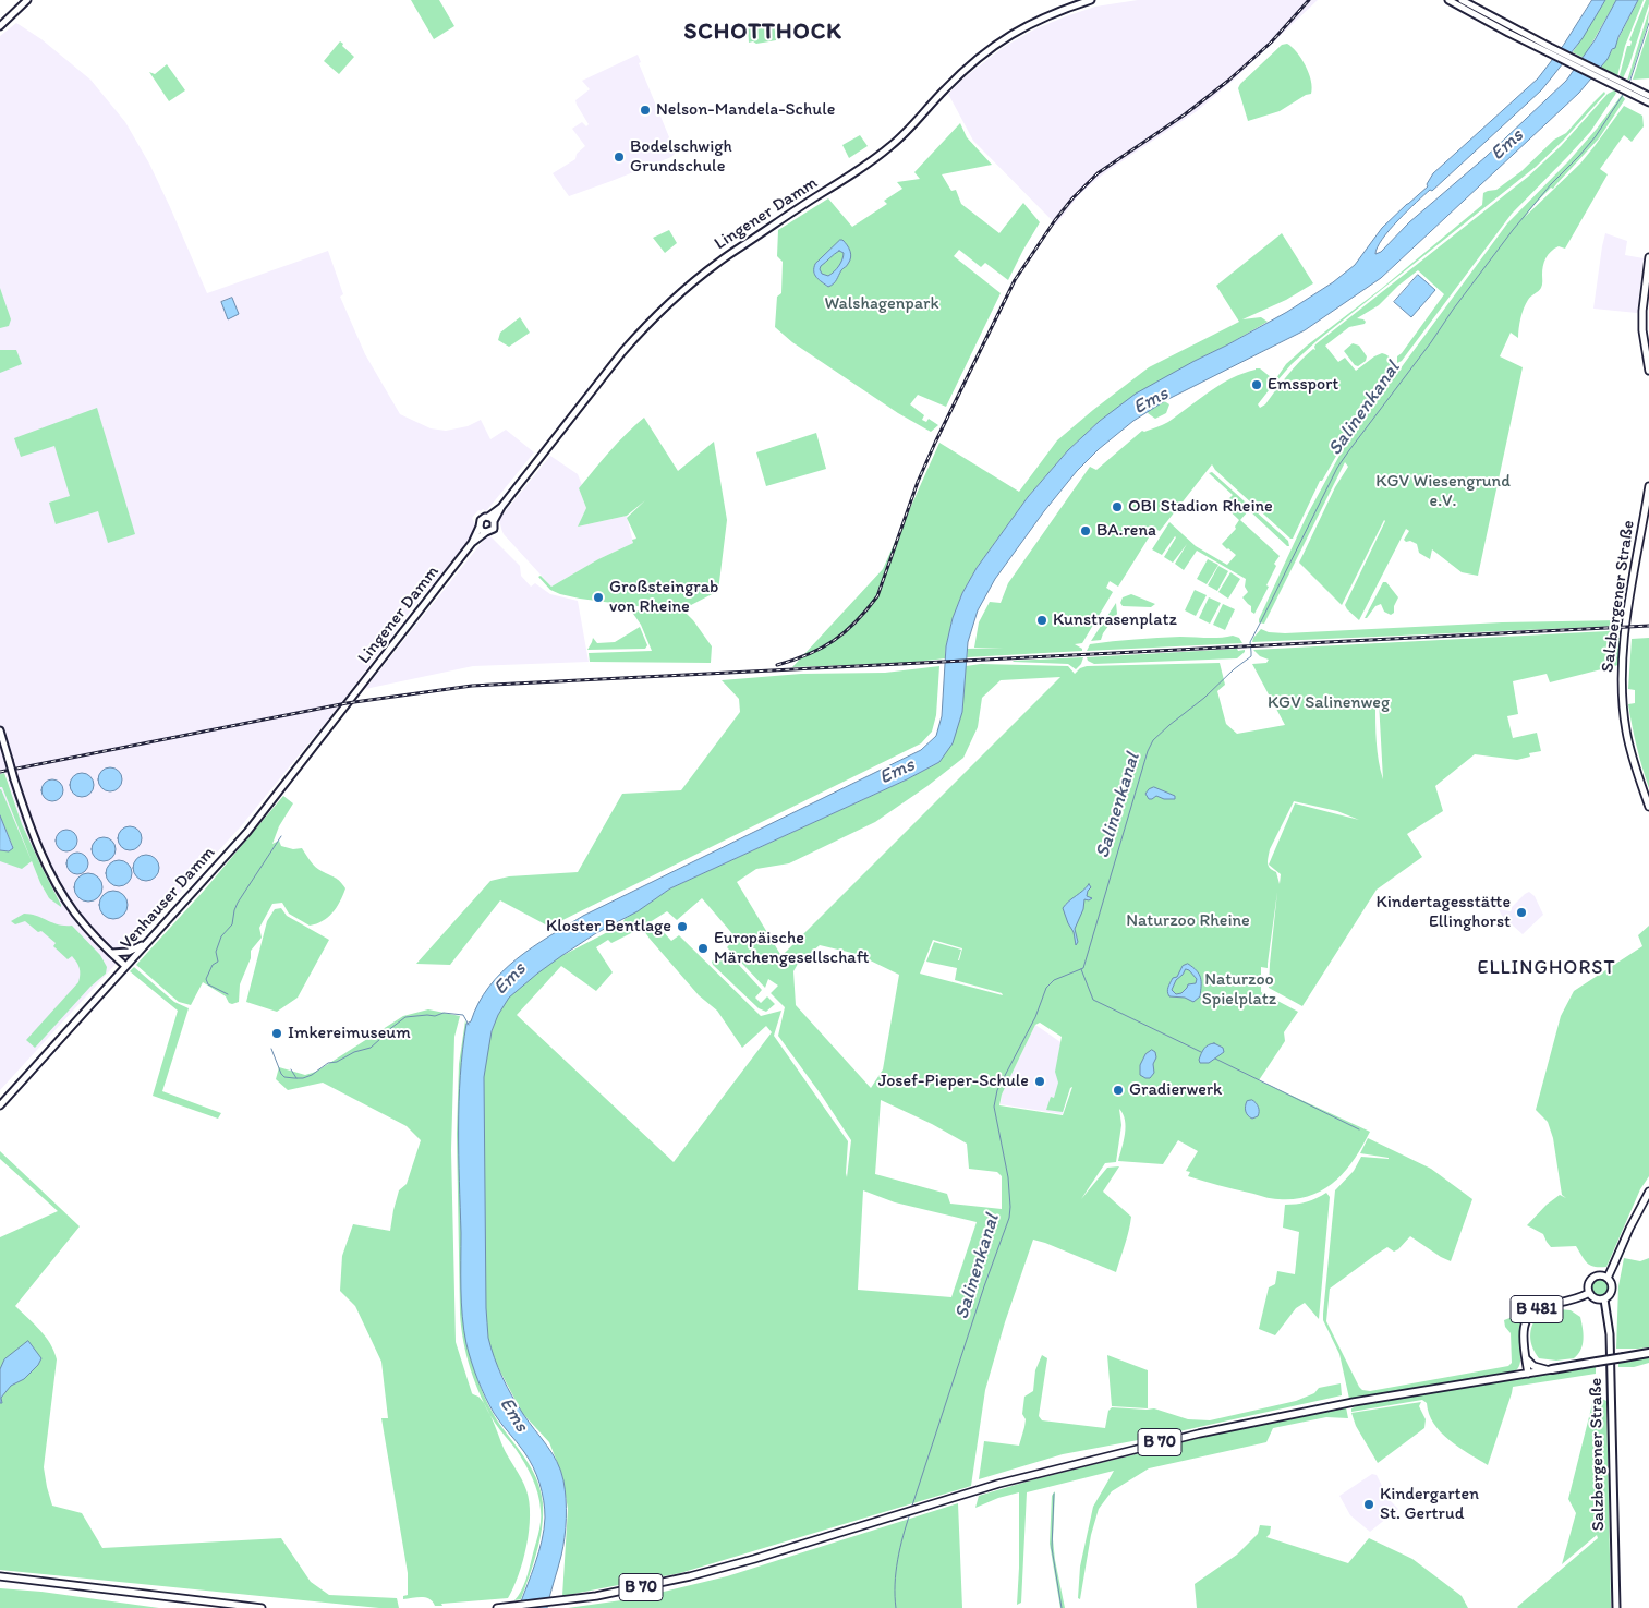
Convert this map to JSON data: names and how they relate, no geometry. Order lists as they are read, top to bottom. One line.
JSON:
{"streets":{"highway":["B 70"],"main road":["Lingener Damm","Salzbergener Straße","Venhauser Damm","B 481"]},"crossings":[["Lingener Damm","Venhauser Damm"],["Salzbergener Straße","B 481"],["B 481","B 70"]],"districts":["SCHOTTHOCK","ELLINGHORST"],"water":["Ems","Salinenkanal"],"parks":["Walshagenpark","KGV Wiesengrund e.V.","KGV Salinenweg","Naturzoo Rheine","Naturzoo Spielplatz"],"places":["Nelson-Mandela-Schule","Bodelschwigh Grundschule","Emssport","OBI Stadion Rheine","BA.rena","Großsteingrab von Rheine","Kunstrasenplatz","Kindertagesstätte Ellinghorst","Kloster Bentlage","Europäische Märchengesellschaft","Imkereimuseum","Josef-Pieper-Schule","Gradierwerk","Kindergarten St. Gertrud"]}
